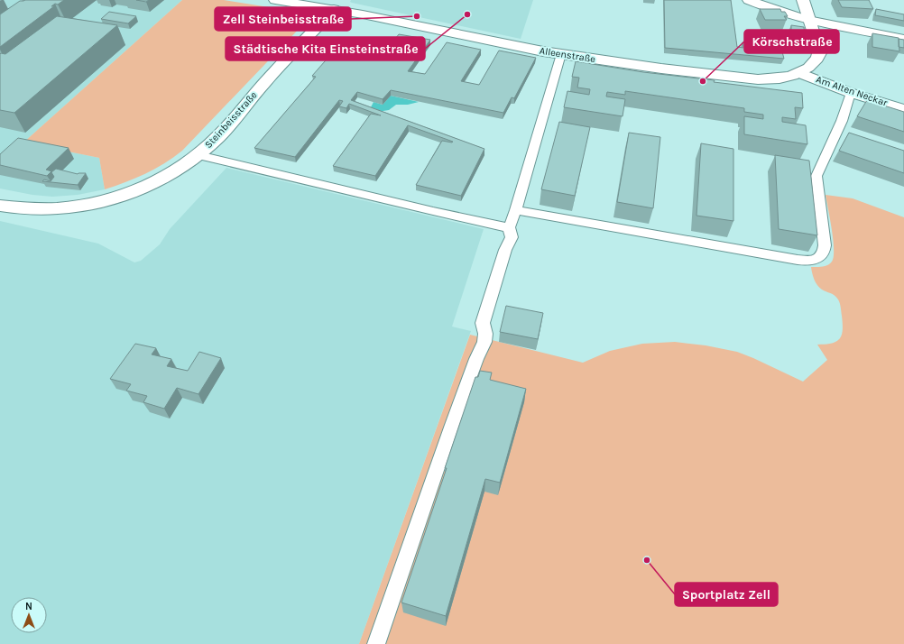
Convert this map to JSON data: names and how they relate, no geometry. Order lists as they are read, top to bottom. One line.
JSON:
{"streets":{"street":["Alleenstraße","Am Alten Neckar","Steinbeisstraße"]},"crossings":[["Alleenstraße","Am Alten Neckar"],["Alleenstraße","Steinbeisstraße"]],"places":["Städtische Kita Einsteinstraße","Zell Steinbeisstraße","Körschstraße","Sportplatz Zell"],"north":"top"}
